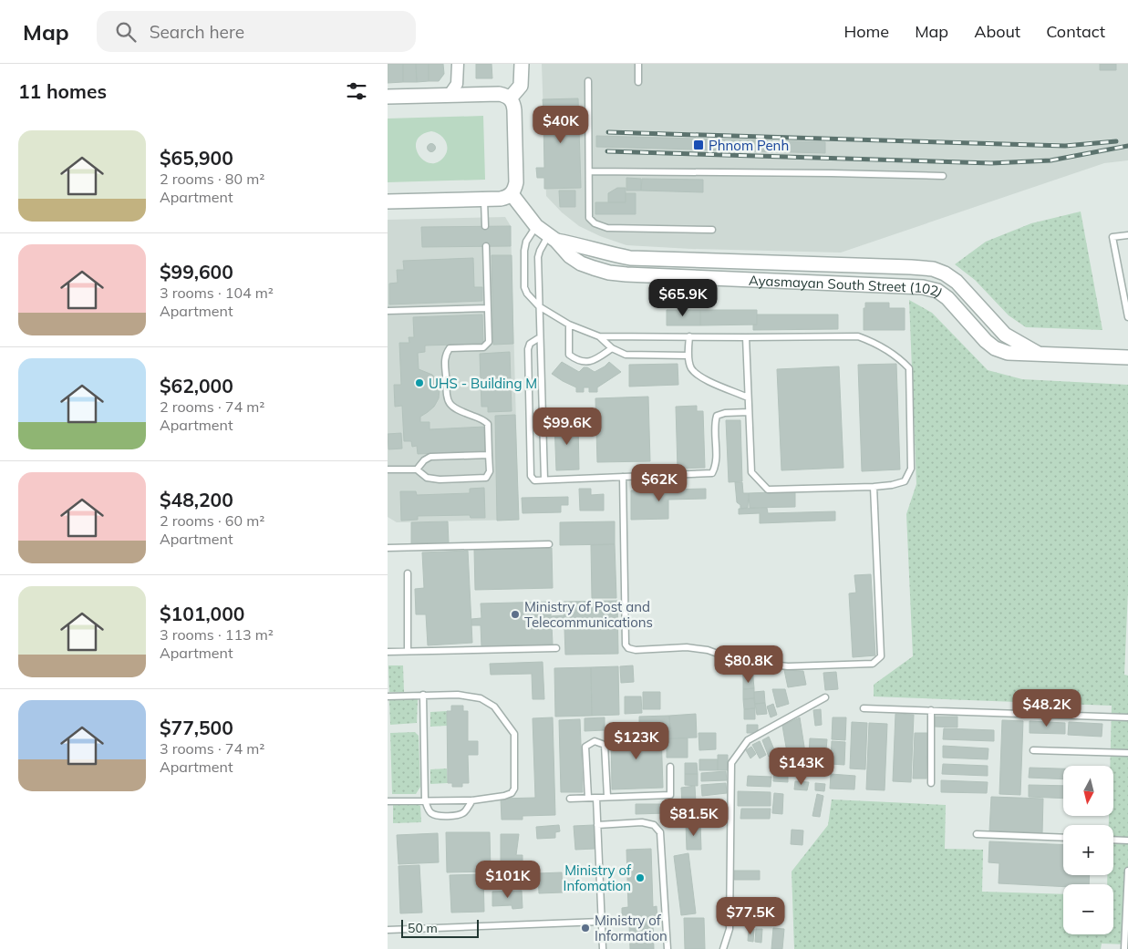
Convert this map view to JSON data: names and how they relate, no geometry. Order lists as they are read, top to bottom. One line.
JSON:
{"streets":{"street":["Ayasmayan South Street (102)"]},"places":{"transit":["Phnom Penh"],"other":["UHS - Building M","Ministry of Post and Telecommunications","Ministry of Infomation","Ministry of Information"]},"scale_bar":"50 m","north":"bottom","page":{"header":"Map","search":"Search here","nav":["Home","Map","About","Contact"],"heading":"11 homes","price":["$40K","$65.9K","$99.6K","$62K","$80.8K","$48.2K","$123K","$143K","$81.5K","$101K","$77.5K"],"list":[{"name":"$65,900","note":"2 rooms · 80 m² · Apartment"},{"name":"$99,600","note":"3 rooms · 104 m² · Apartment"},{"name":"$62,000","note":"2 rooms · 74 m² · Apartment"},{"name":"$48,200","note":"2 rooms · 60 m² · Apartment"},{"name":"$101,000","note":"3 rooms · 113 m² · Apartment"},{"name":"$77,500","note":"3 rooms · 74 m² · Apartment"}],"map_buttons":["+","−"],"scale":"50 m"}}
